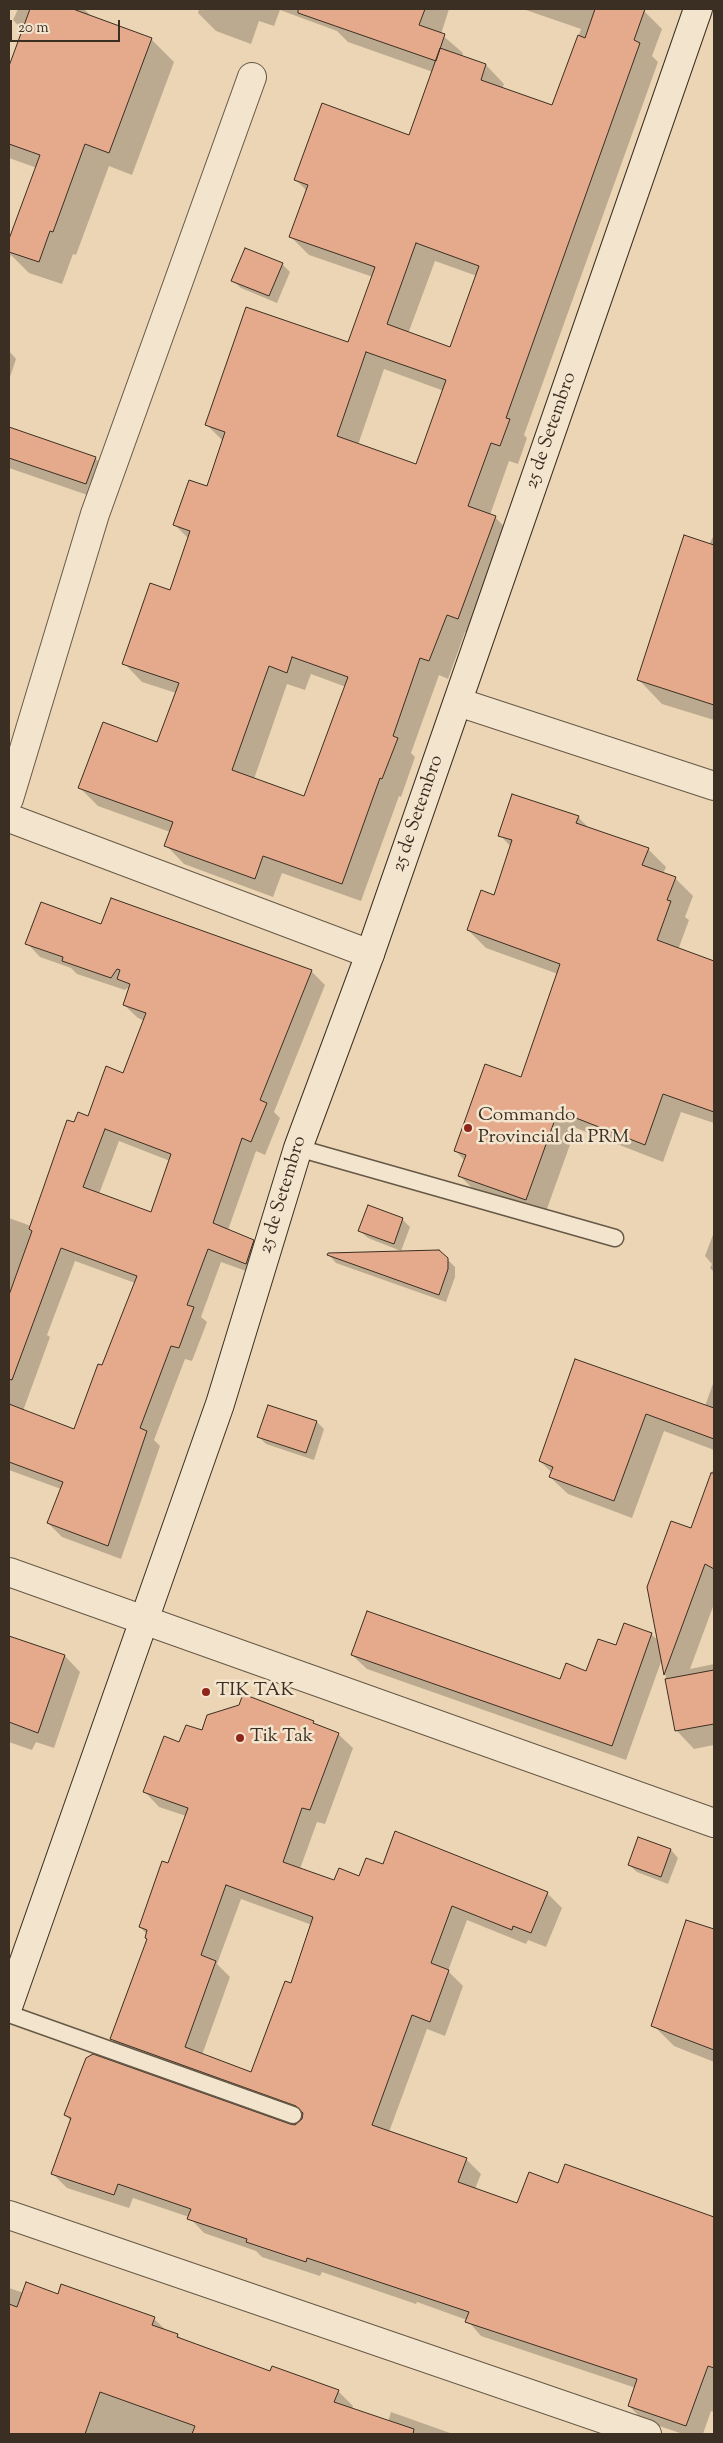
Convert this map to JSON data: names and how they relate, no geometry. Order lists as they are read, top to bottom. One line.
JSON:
{"streets":{"street":["25 de Setembro"]},"places":["Commando Provincial da PRM","TIK TAK","Tik Tak"],"scale_bar":"20 m"}
